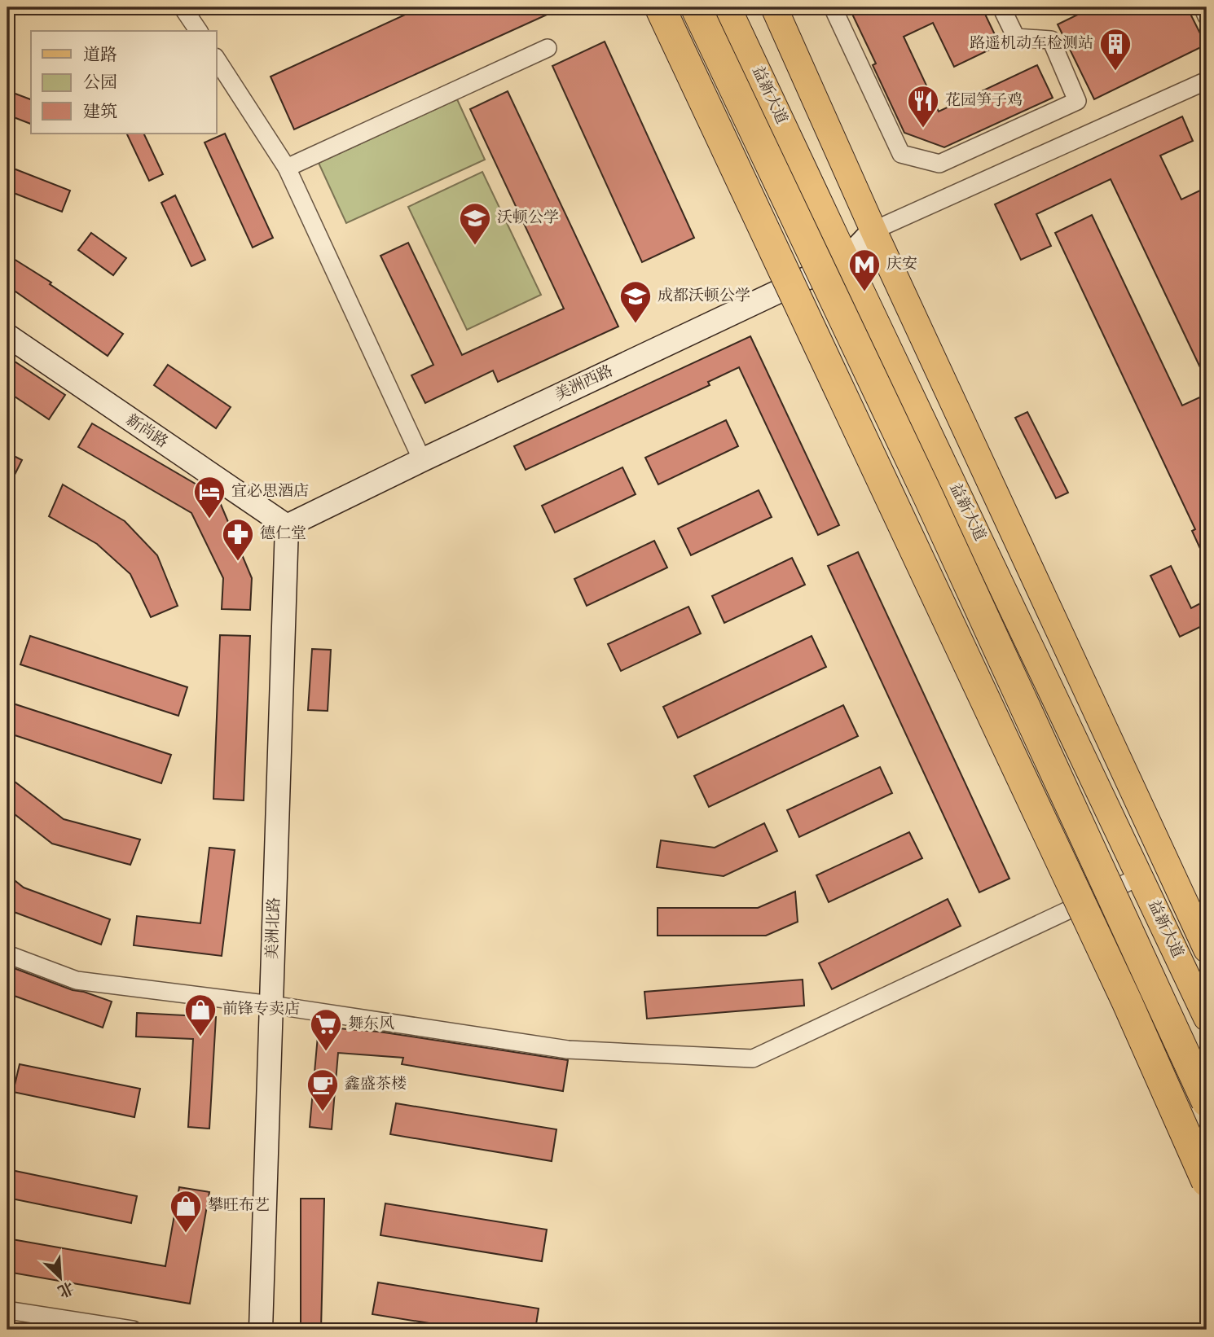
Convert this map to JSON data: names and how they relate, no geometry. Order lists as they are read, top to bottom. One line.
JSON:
{"streets":{"main road":["益新大道"],"street":["美洲西路","新尚路","美洲北路"]},"crossings":[["益新大道","美洲西路"],["美洲西路","新尚路"],["美洲西路","美洲北路"],["新尚路","美洲北路"]],"places":{"building":["路遥机动车检测站"],"restaurant":["花园笋子鸡"],"school or university":["沃顿公学","成都沃顿公学"],"metro station":["庆安"],"hotel":["宜必思酒店"],"pharmacy":["德仁堂"],"shop":["前锋专卖店","攀旺布艺"],"supermarket":["舞东风"],"cafe":["鑫盛茶楼"]},"legend":["道路","公园","建筑"],"north":"bottom right"}
